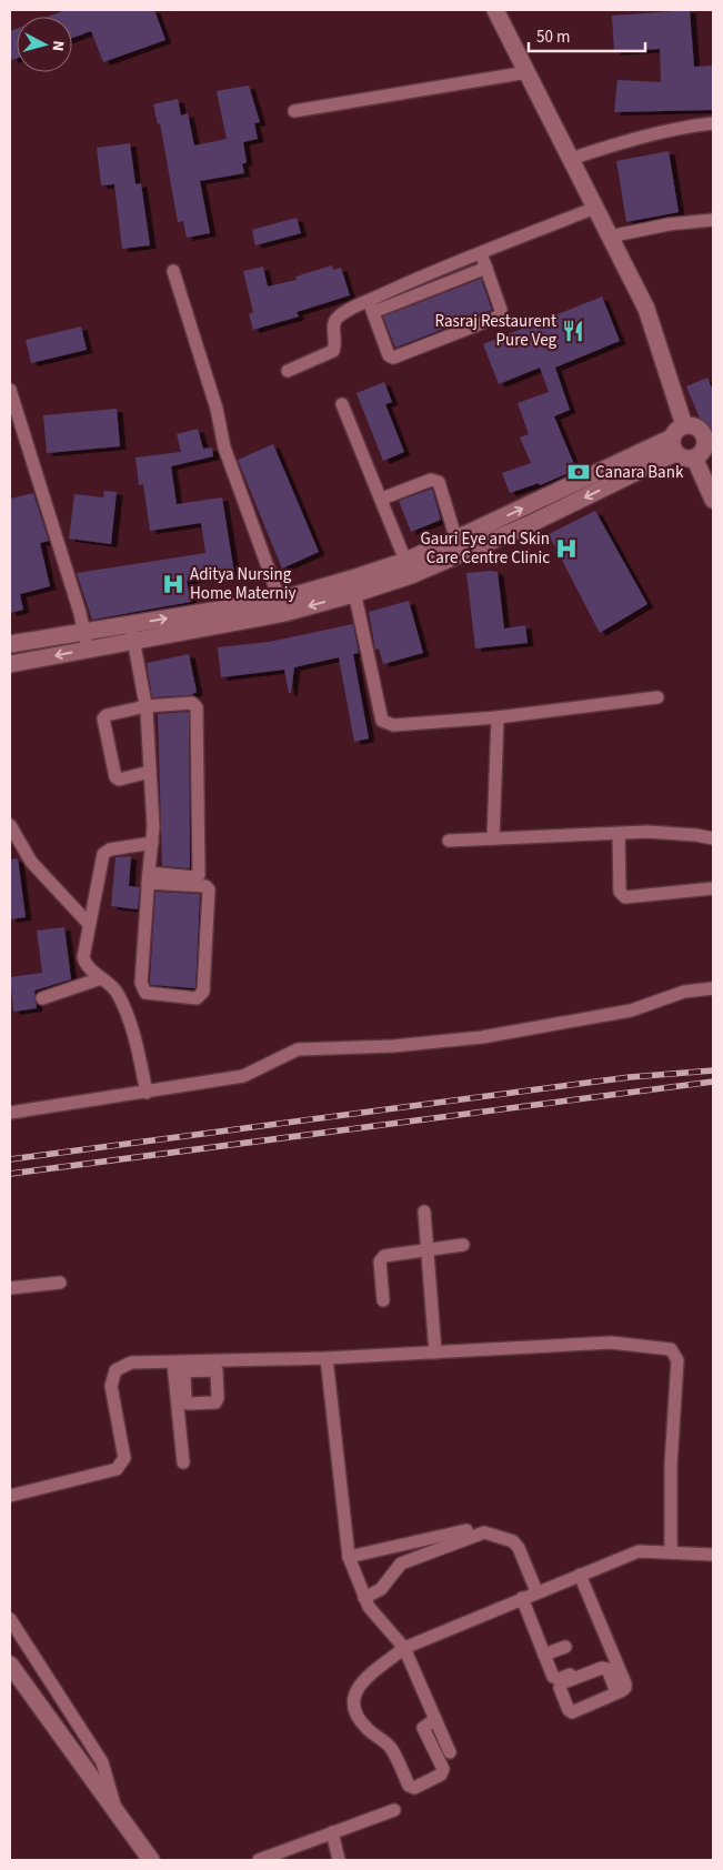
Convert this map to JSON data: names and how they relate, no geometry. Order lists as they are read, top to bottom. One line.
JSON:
{"places":{"restaurant":["Rasraj Restaurent Pure Veg"],"bank":["Canara Bank"],"hospital":["Gauri Eye and Skin Care Centre Clinic","Aditya Nursing Home Materniy"]},"scale_bar":"50 m","north":"right"}
